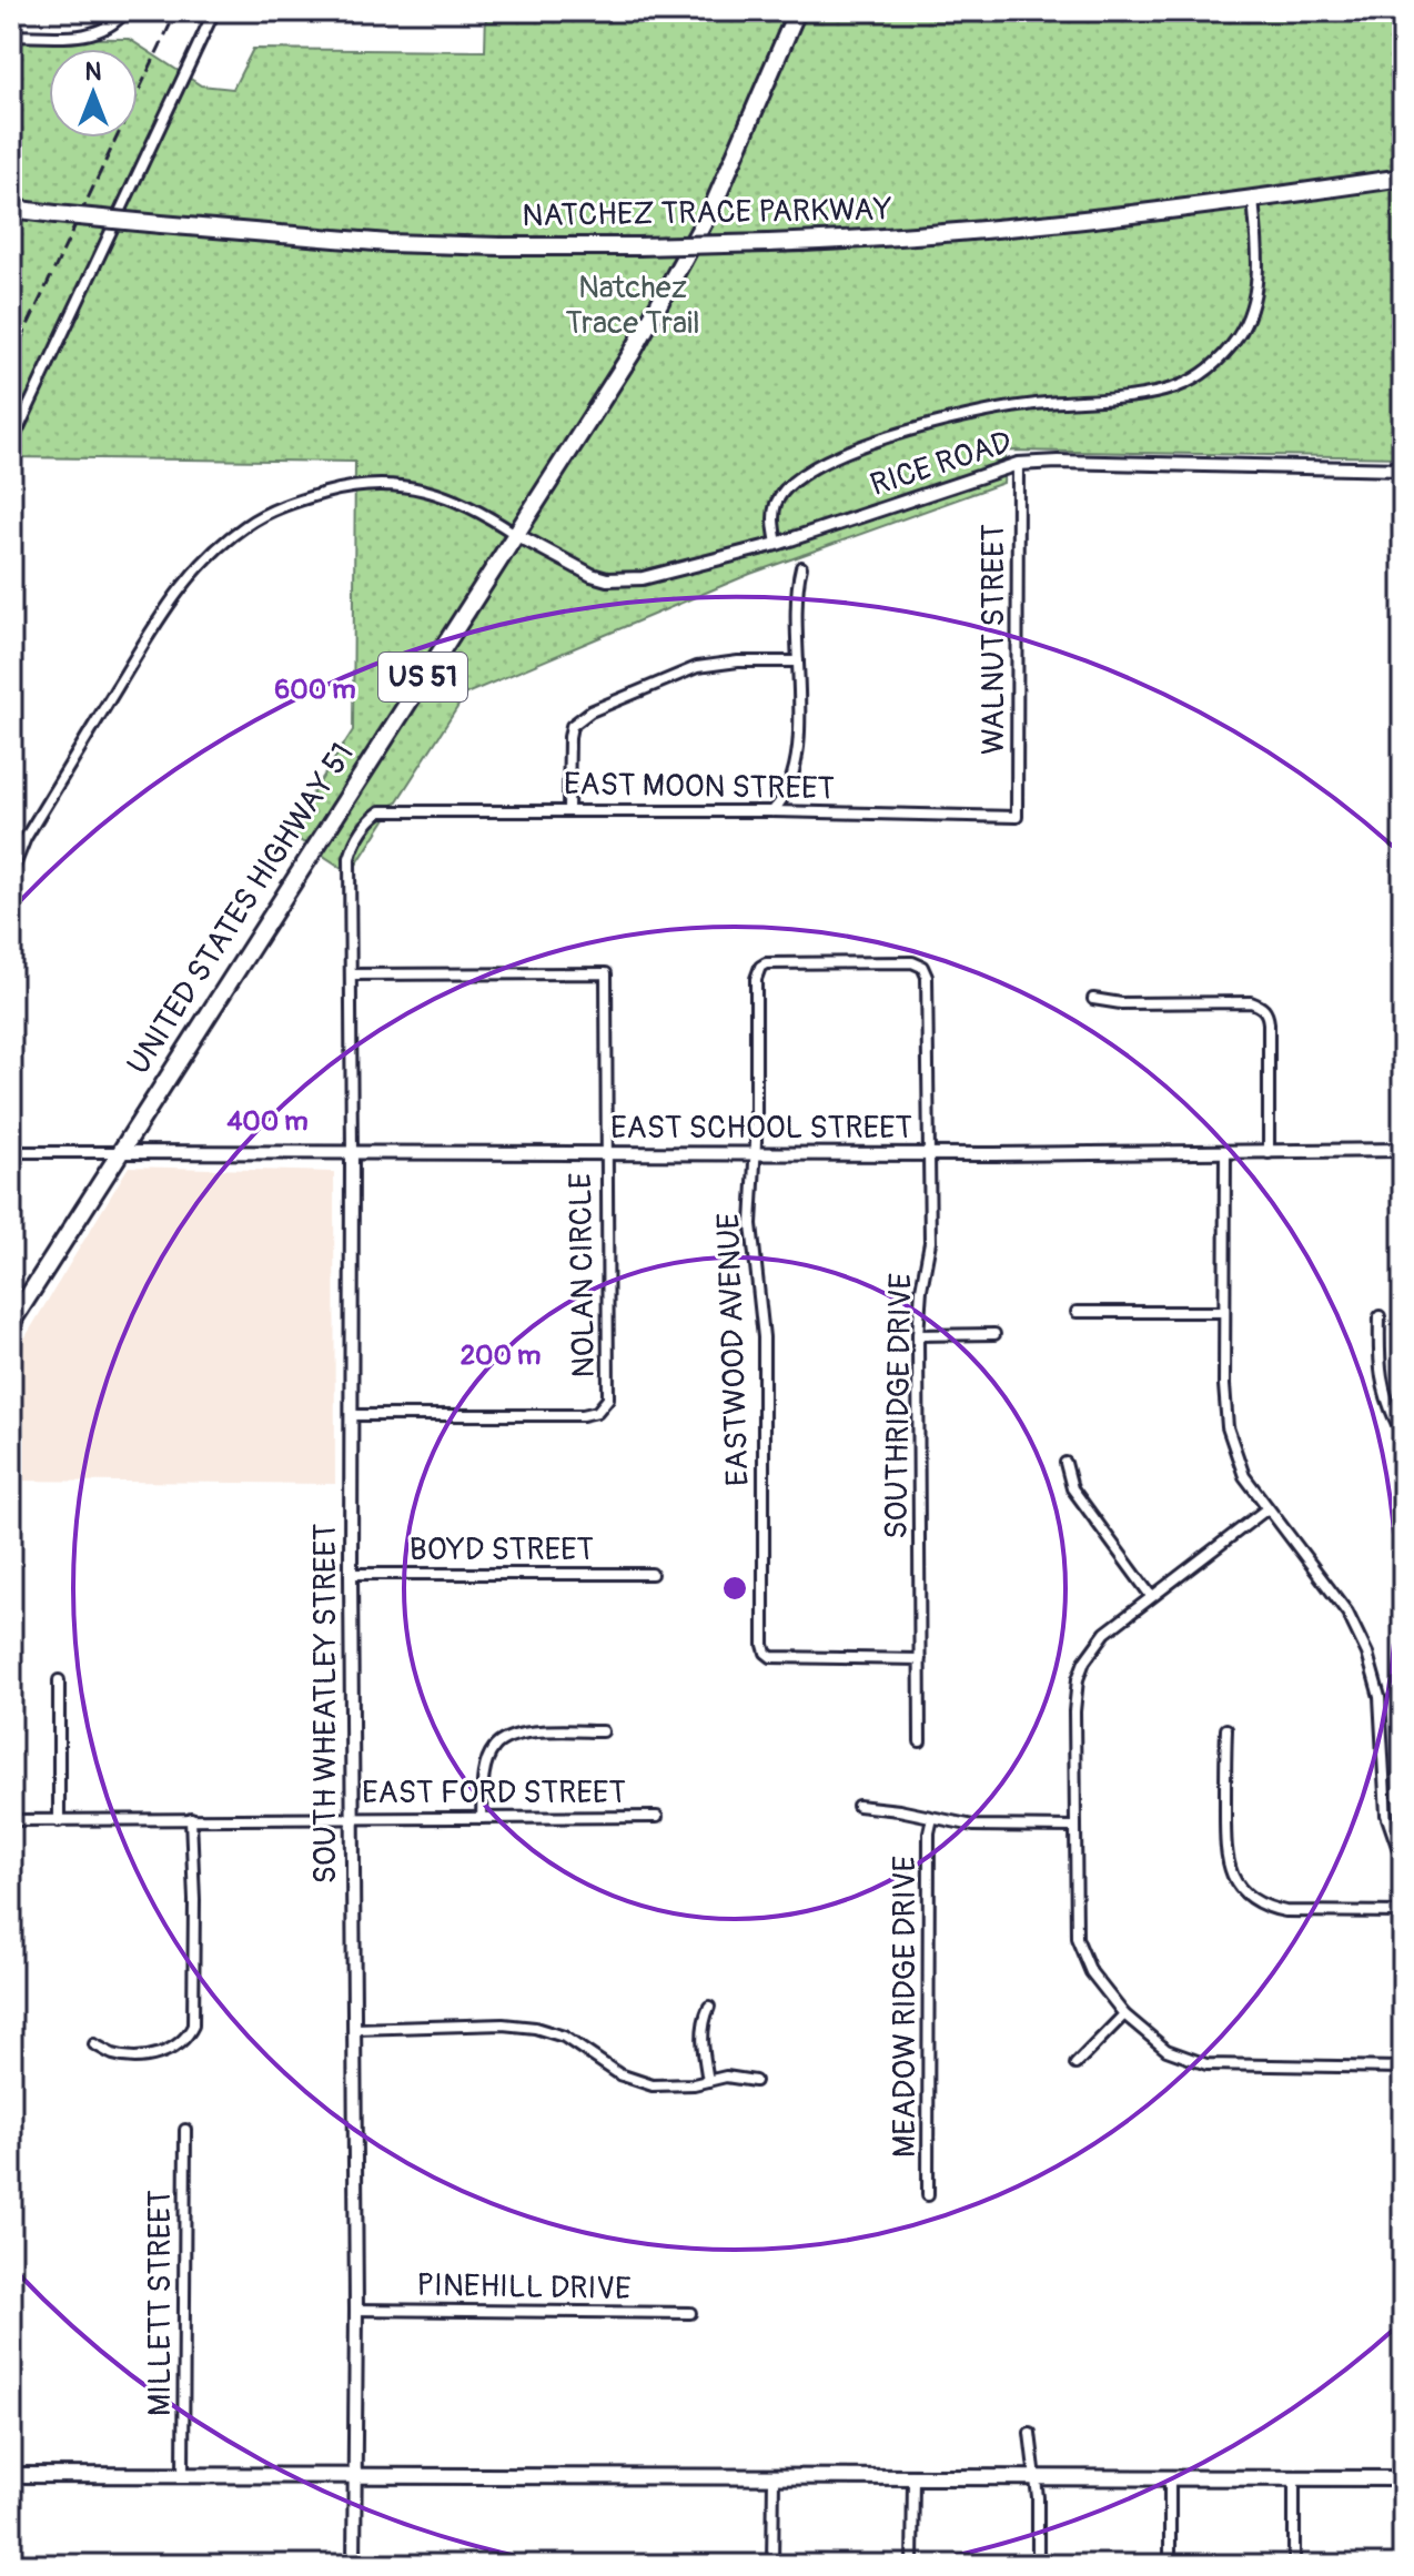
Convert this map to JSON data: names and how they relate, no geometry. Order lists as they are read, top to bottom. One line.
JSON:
{"streets":{"main road":["NATCHEZ TRACE PARKWAY","US 51","UNITED STATES HIGHWAY 51"],"street":["RICE ROAD","WALNUT STREET","EAST MOON STREET","EAST SCHOOL STREET","NOLAN CIRCLE","EASTWOOD AVENUE","SOUTHRIDGE DRIVE","BOYD STREET","SOUTH WHEATLEY STREET","EAST FORD STREET","MEADOW RIDGE DRIVE","PINEHILL DRIVE","MILLETT STREET"]},"crossings":[["RICE ROAD","WALNUT STREET"],["RICE ROAD","UNITED STATES HIGHWAY 51"],["WALNUT STREET","EAST MOON STREET"],["EAST MOON STREET","SOUTH WHEATLEY STREET"],["UNITED STATES HIGHWAY 51","EAST SCHOOL STREET"],["EAST SCHOOL STREET","NOLAN CIRCLE"],["EAST SCHOOL STREET","EASTWOOD AVENUE"],["EAST SCHOOL STREET","SOUTHRIDGE DRIVE"],["EAST SCHOOL STREET","SOUTH WHEATLEY STREET"],["NOLAN CIRCLE","SOUTH WHEATLEY STREET"],["EASTWOOD AVENUE","SOUTHRIDGE DRIVE"],["BOYD STREET","SOUTH WHEATLEY STREET"],["SOUTH WHEATLEY STREET","EAST FORD STREET"],["SOUTH WHEATLEY STREET","PINEHILL DRIVE"]],"parks":["Natchez Trace Trail"],"north":"top","rings":["600 m","400 m","200 m"]}
